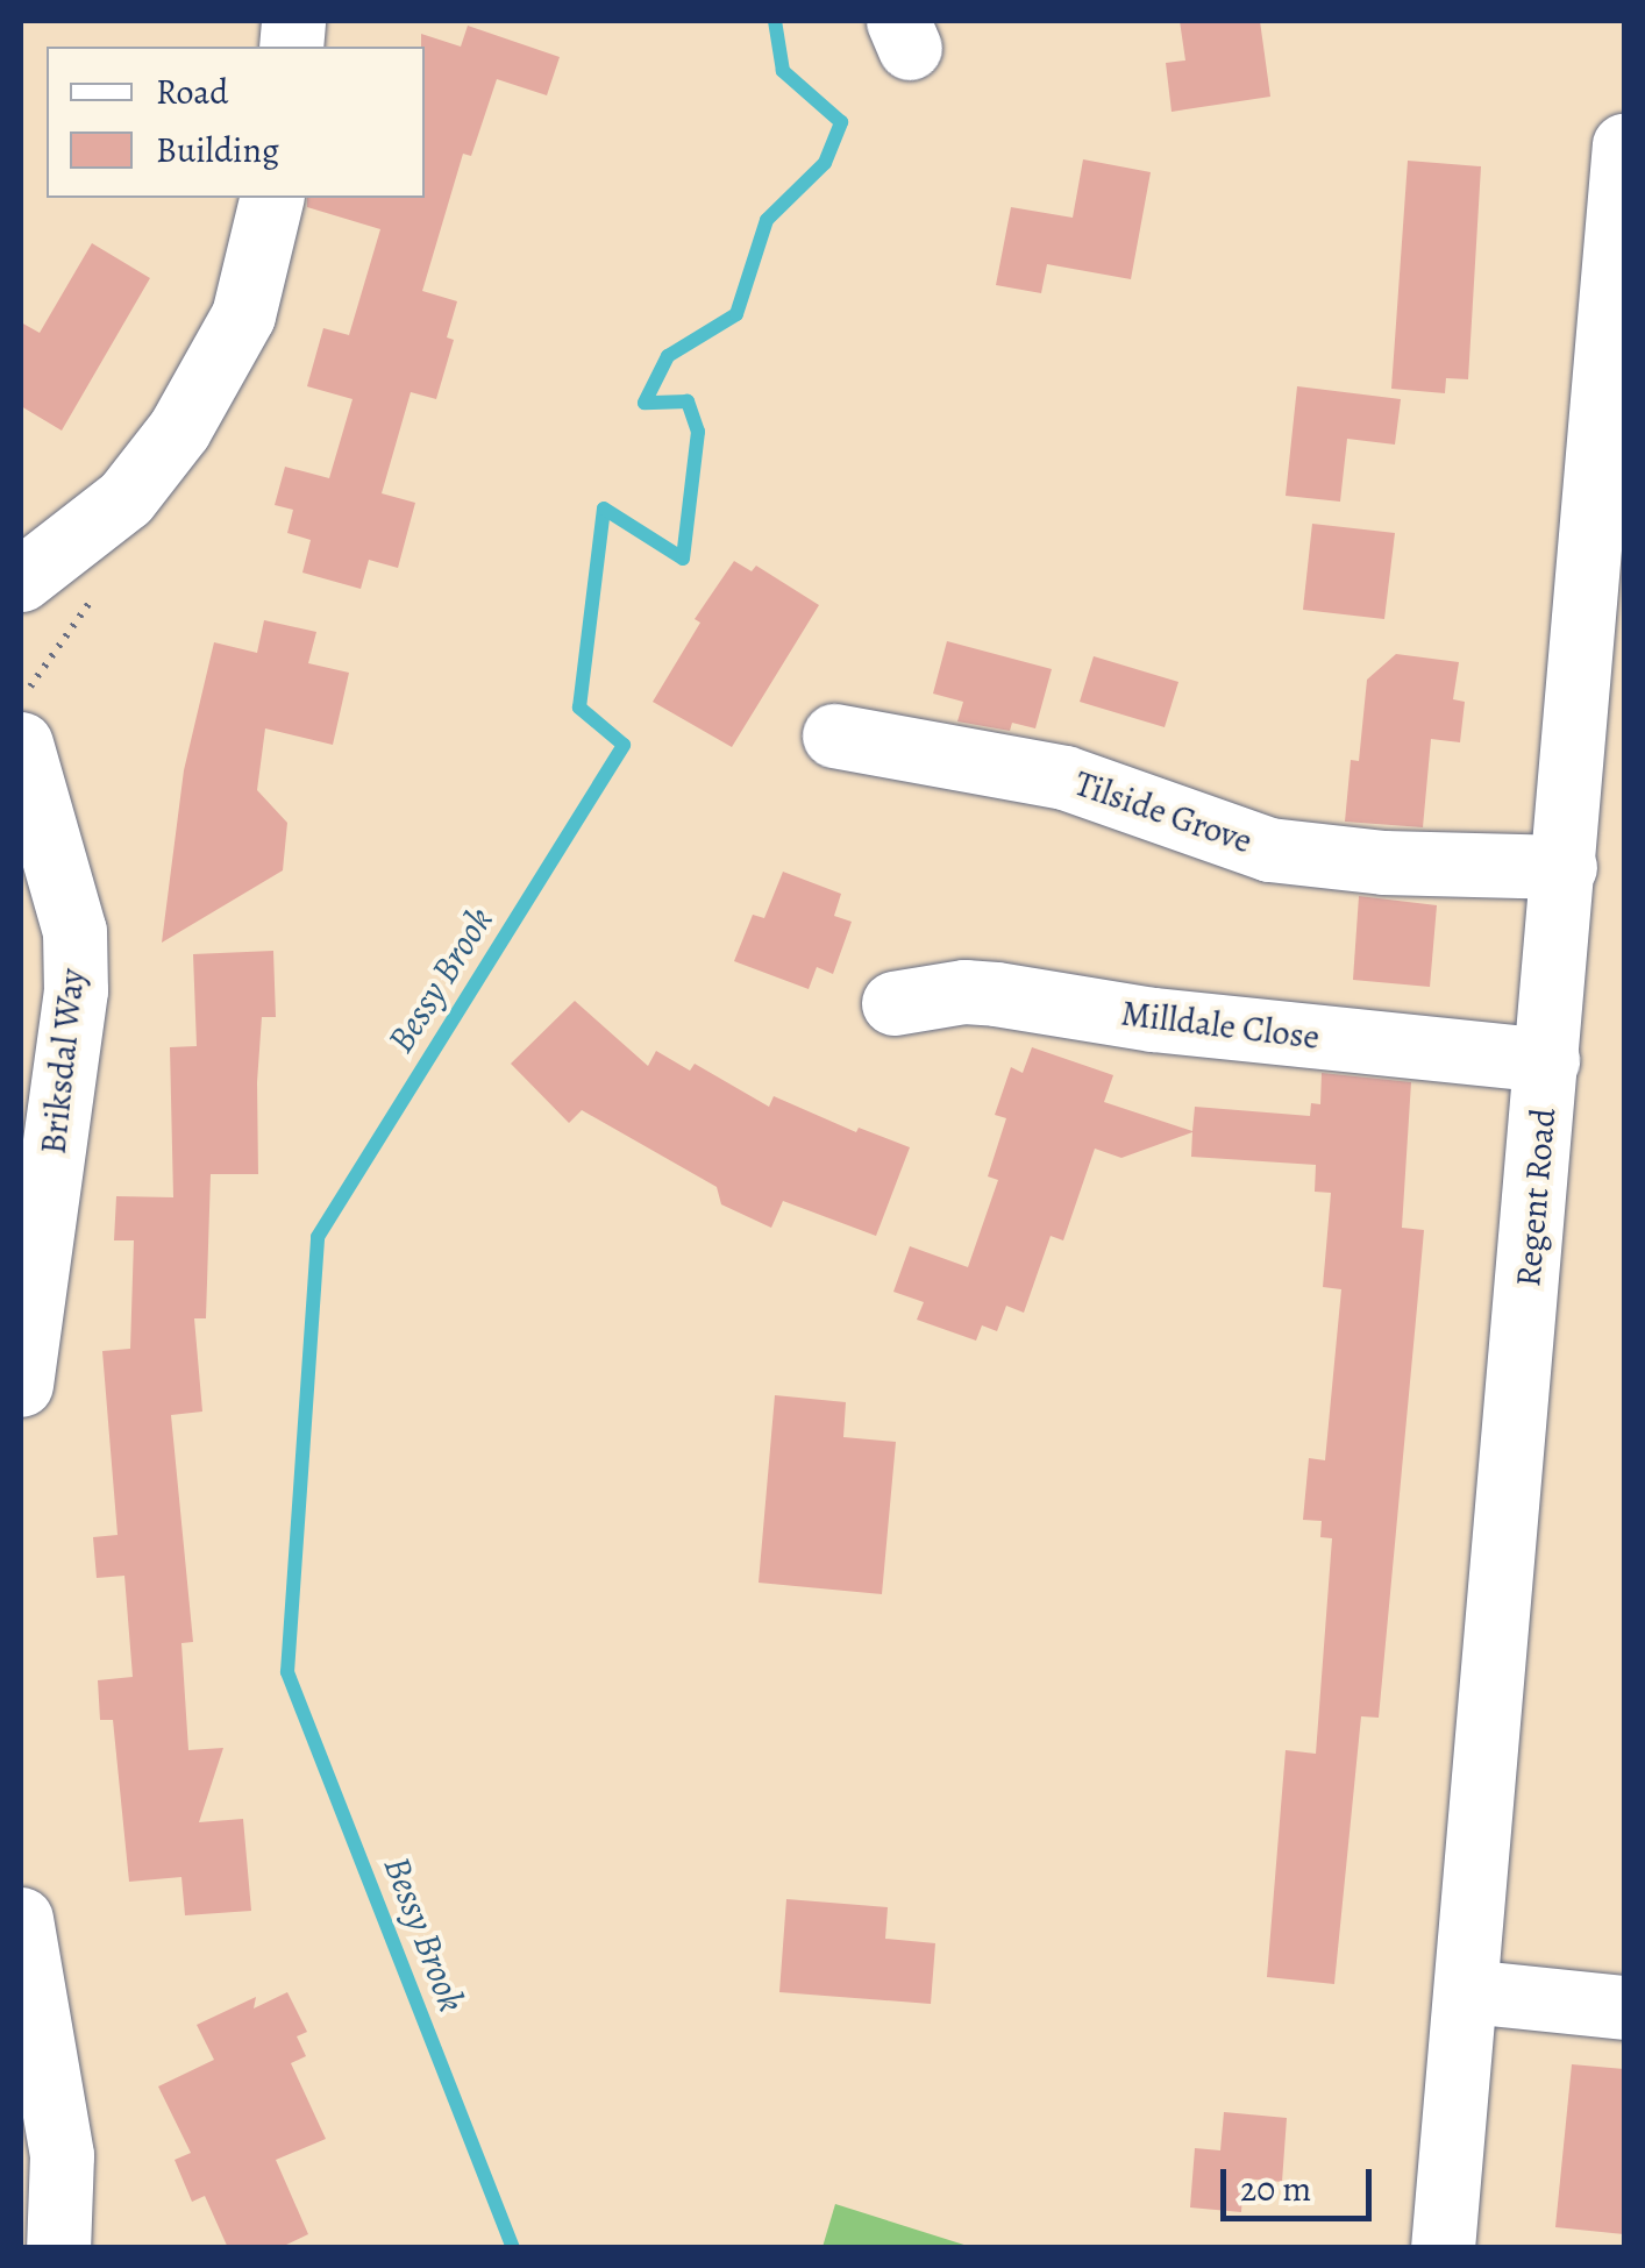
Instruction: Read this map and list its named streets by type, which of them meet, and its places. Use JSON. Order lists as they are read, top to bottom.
{
  "streets": {
    "street": [
      "Tilside Grove",
      "Milldale Close",
      "Briksdal Way",
      "Regent Road"
    ]
  },
  "crossings": [
    ["Tilside Grove", "Regent Road"],
    ["Milldale Close", "Regent Road"]
  ],
  "water": ["Bessy Brook"],
  "legend": ["Road", "Building"],
  "scale_bar": "20 m"
}
